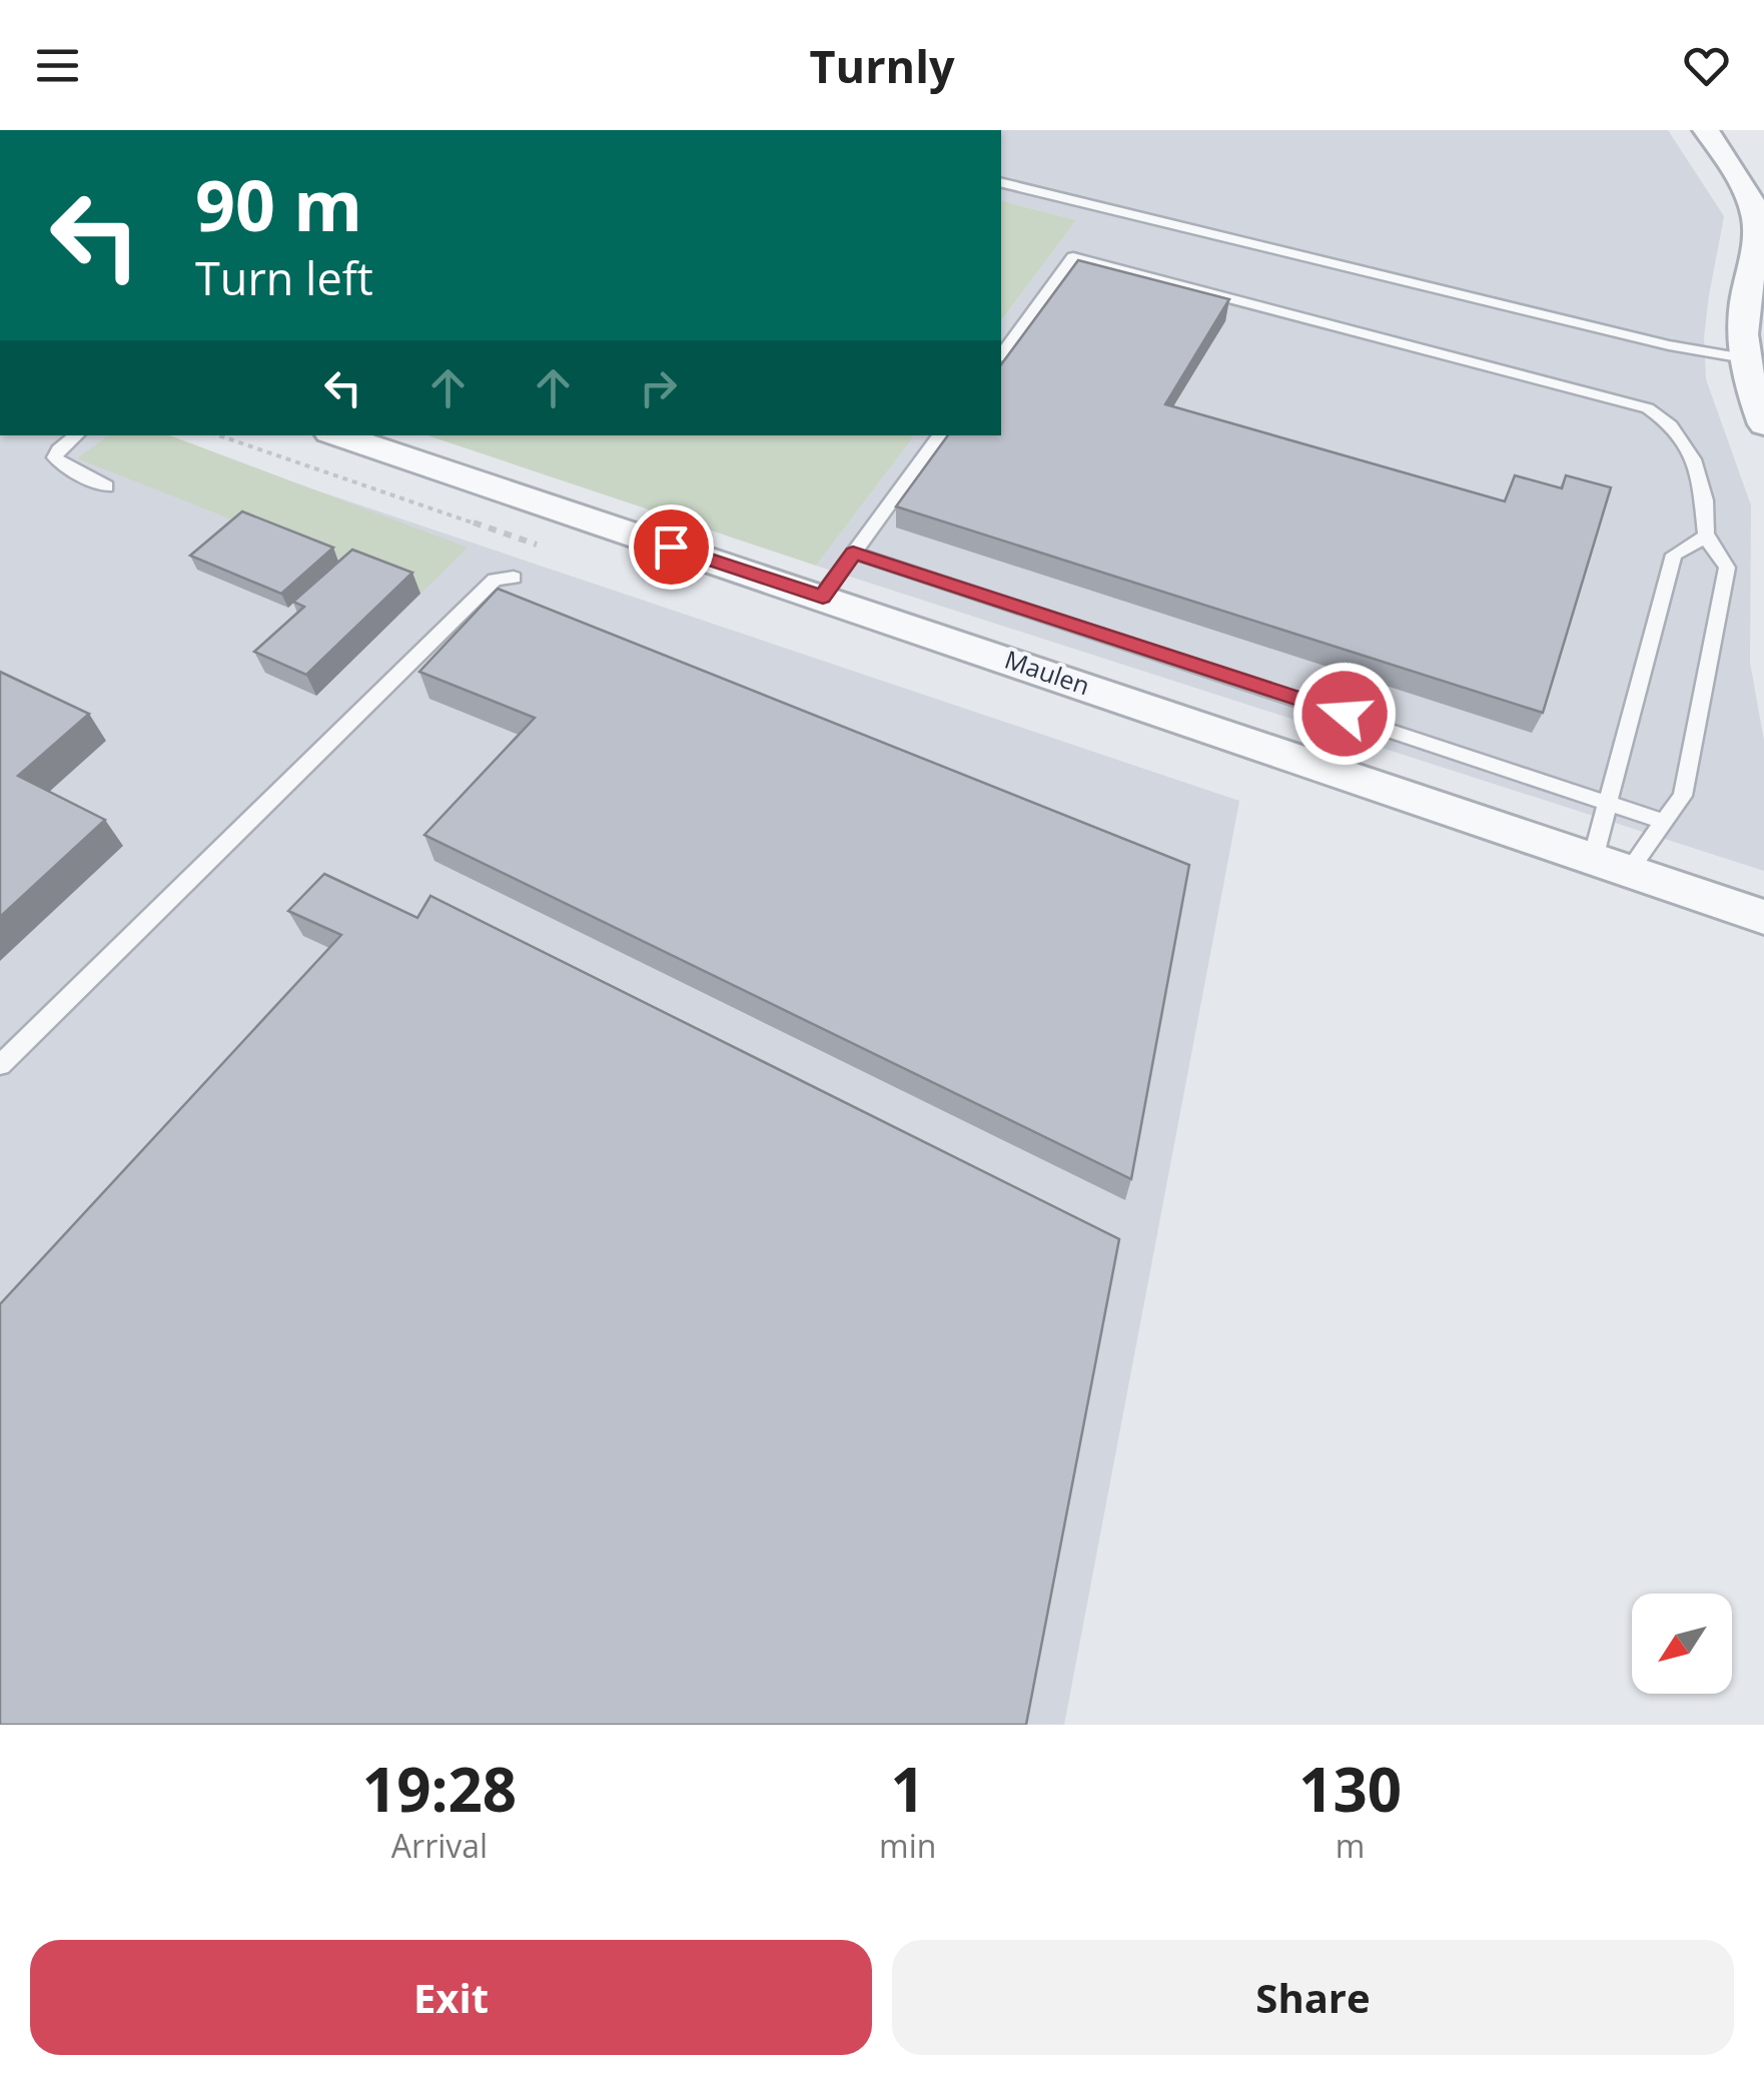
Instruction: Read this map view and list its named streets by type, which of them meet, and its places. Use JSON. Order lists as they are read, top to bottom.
{
  "streets": {
    "street": ["Maulen"]
  },
  "north": "bottom left",
  "page": {
    "header": "Turnly",
    "turn": ["90 m", "Turn left"],
    "eta": [
      "19:28",
      "Arrival",
      "1",
      "min",
      "130",
      "m"
    ],
    "buttons": ["Exit", "Share"]
  }
}
